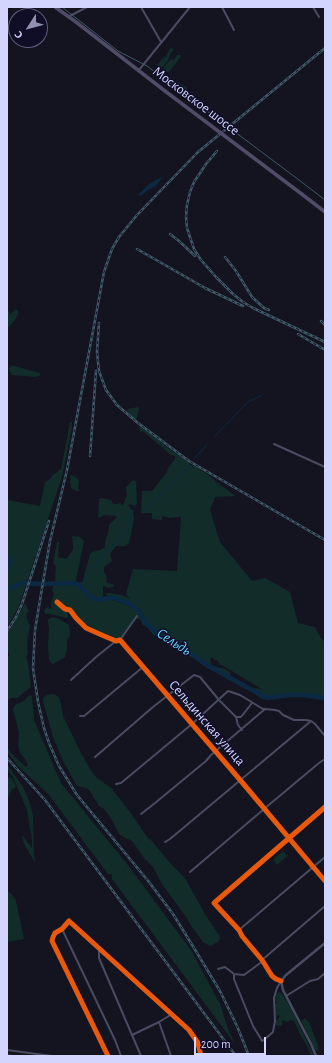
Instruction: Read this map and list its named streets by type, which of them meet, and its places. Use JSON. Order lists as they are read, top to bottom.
{
  "streets": {
    "main road": ["Московское шоссе"],
    "street": ["Сельдинская улица"]
  },
  "water": ["Сельдь"],
  "scale_bar": "200 m",
  "north": "bottom left"
}
